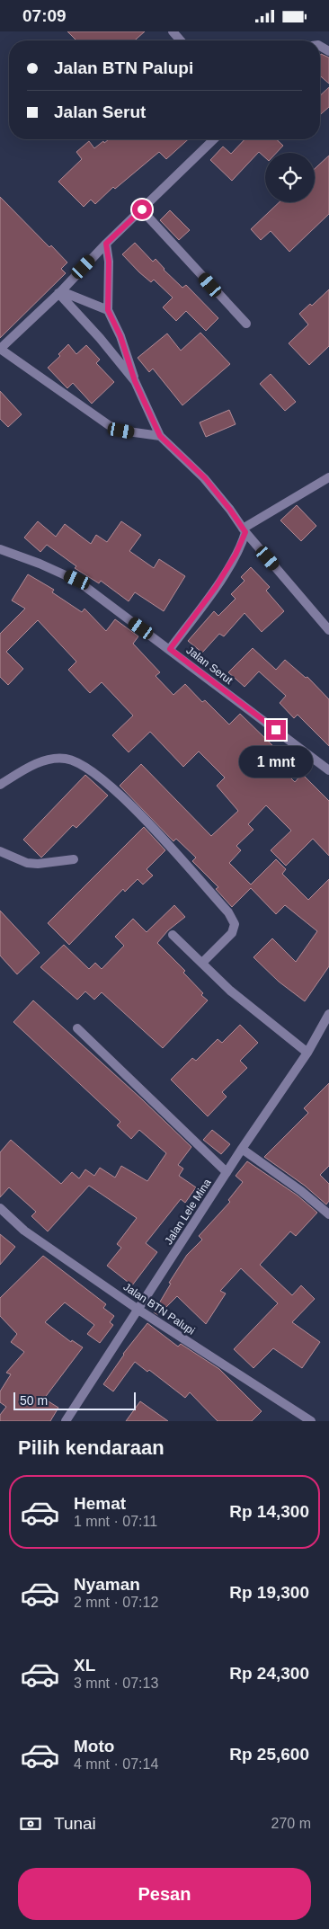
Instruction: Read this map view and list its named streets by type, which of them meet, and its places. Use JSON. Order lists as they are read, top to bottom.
{
  "streets": {
    "street": ["Jalan Serut", "Jalan Lele Mina", "Jalan BTN Palupi"]
  },
  "crossings": [
    ["Jalan Lele Mina", "Jalan BTN Palupi"]
  ],
  "scale_bar": "50 m",
  "page": {
    "status": "07:09",
    "banner": ["Jalan BTN Palupi", "Jalan Serut"],
    "bubble": "1 mnt",
    "scale": "50 m",
    "heading": "Pilih kendaraan",
    "list": [
      {
        "name": "Hemat",
        "note": "1 mnt · 07:11",
        "value": "Rp 14,300"
      },
      {
        "name": "Nyaman",
        "note": "2 mnt · 07:12",
        "value": "Rp 19,300"
      },
      {
        "name": "XL",
        "note": "3 mnt · 07:13",
        "value": "Rp 24,300"
      },
      {
        "name": "Moto",
        "note": "4 mnt · 07:14",
        "value": "Rp 25,600"
      }
    ],
    "pay": ["Tunai", "270 m"],
    "buttons": "Pesan"
  }
}
